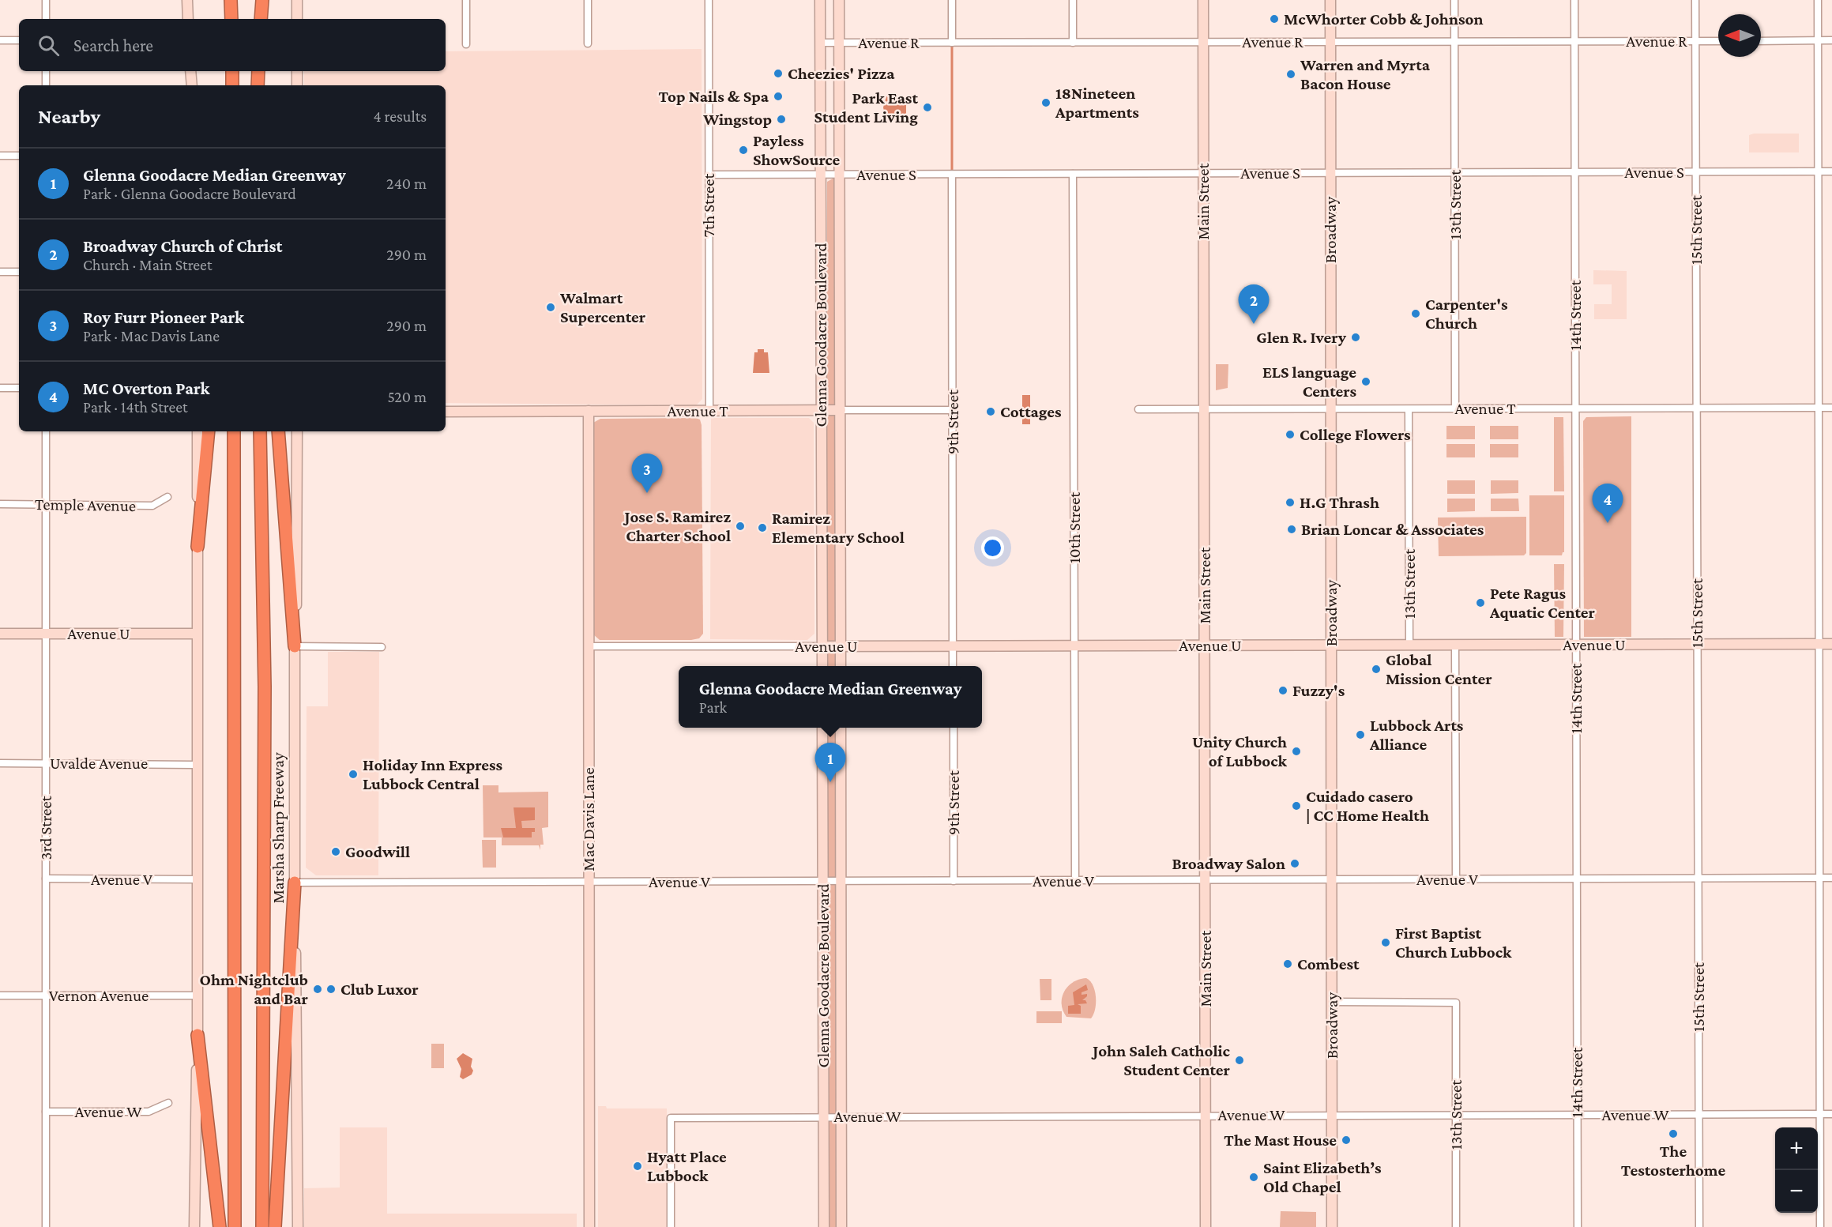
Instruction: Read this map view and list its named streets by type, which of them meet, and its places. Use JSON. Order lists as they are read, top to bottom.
{
  "streets": {
    "highway": ["Marsha Sharp Freeway"],
    "street": [
      "Avenue R",
      "Avenue S",
      "Main Street",
      "13th Street",
      "7th Street",
      "Broadway",
      "15th Street",
      "14th Street",
      "Glenna Goodacre Boulevard",
      "Avenue T",
      "9th Street",
      "Temple Avenue",
      "10th Street",
      "Avenue U",
      "Uvalde Avenue",
      "Mac Davis Lane",
      "3rd Street",
      "Avenue V",
      "Vernon Avenue",
      "Avenue W"
    ]
  },
  "crossings": [
    ["Avenue R", "Main Street"],
    ["Avenue R", "13th Street"],
    ["Avenue R", "Broadway"],
    ["Avenue R", "15th Street"],
    ["Avenue R", "14th Street"],
    ["Avenue R", "Glenna Goodacre Boulevard"],
    ["Avenue S", "Main Street"],
    ["Avenue S", "13th Street"],
    ["Avenue S", "7th Street"],
    ["Avenue S", "Broadway"],
    ["Avenue S", "15th Street"],
    ["Avenue S", "14th Street"],
    ["Avenue S", "Glenna Goodacre Boulevard"],
    ["Avenue S", "9th Street"],
    ["Avenue S", "10th Street"],
    ["Main Street", "Avenue T"],
    ["Main Street", "Avenue U"],
    ["Main Street", "Avenue V"],
    ["Main Street", "Avenue W"],
    ["13th Street", "Broadway"],
    ["13th Street", "Avenue T"],
    ["13th Street", "Avenue U"],
    ["13th Street", "Avenue W"],
    ["7th Street", "Avenue T"],
    ["Broadway", "Avenue T"],
    ["Broadway", "Avenue U"],
    ["Broadway", "Avenue V"],
    ["Broadway", "Avenue W"],
    ["15th Street", "Avenue T"],
    ["15th Street", "Avenue U"],
    ["15th Street", "Avenue V"],
    ["15th Street", "Avenue W"],
    ["14th Street", "Avenue T"],
    ["14th Street", "Avenue U"],
    ["14th Street", "Avenue V"],
    ["14th Street", "Avenue W"],
    ["Glenna Goodacre Boulevard", "Avenue T"],
    ["Glenna Goodacre Boulevard", "Avenue U"],
    ["Glenna Goodacre Boulevard", "Avenue V"],
    ["Glenna Goodacre Boulevard", "Avenue W"],
    ["Avenue T", "9th Street"],
    ["Avenue T", "Mac Davis Lane"],
    ["9th Street", "Avenue U"],
    ["9th Street", "Avenue V"],
    ["Temple Avenue", "3rd Street"],
    ["10th Street", "Avenue U"],
    ["10th Street", "Avenue V"],
    ["Avenue U", "Mac Davis Lane"],
    ["Avenue U", "3rd Street"],
    ["Uvalde Avenue", "3rd Street"],
    ["Mac Davis Lane", "Avenue V"],
    ["3rd Street", "Avenue V"],
    ["3rd Street", "Vernon Avenue"],
    ["3rd Street", "Avenue W"],
    ["Marsha Sharp Freeway", "Avenue V"]
  ],
  "places": [
    "McWhorter Cobb & Johnson",
    "Cheezies' Pizza",
    "Warren and Myrta Bacon House",
    "Top Nails & Spa",
    "18Nineteen Apartments",
    "Park East Student Living",
    "Wingstop",
    "Payless ShowSource",
    "Walmart Supercenter",
    "Carpenter's Church",
    "Glen R. Ivery",
    "ELS language Centers",
    "Cottages",
    "College Flowers",
    "H.G Thrash",
    "Jose S. Ramirez Charter School",
    "Ramirez Elementary School",
    "Brian Loncar & Associates",
    "Pete Ragus Aquatic Center",
    "Global Mission Center",
    "Fuzzy's",
    "Lubbock Arts Alliance",
    "Unity Church of Lubbock",
    "Holiday Inn Express Lubbock Central",
    "Cuidado casero | CC Home Health",
    "Goodwill",
    "Broadway Salon",
    "First Baptist Church Lubbock",
    "Combest",
    "Ohm Nightclub and Bar",
    "Club Luxor",
    "John Saleh Catholic Student Center",
    "The Testosterhome",
    "The Mast House",
    "Hyatt Place Lubbock",
    "Saint Elizabeth’s Old Chapel"
  ],
  "north": "left",
  "page": {
    "search": "Search here",
    "heading": ["Nearby", "4 results"],
    "list": [
      {
        "mark": "1",
        "name": "Glenna Goodacre Median Greenway",
        "note": "Park · Glenna Goodacre Boulevard",
        "value": "240 m"
      },
      {
        "mark": "2",
        "name": "Broadway Church of Christ",
        "note": "Church · Main Street",
        "value": "290 m"
      },
      {
        "mark": "3",
        "name": "Roy Furr Pioneer Park",
        "note": "Park · Mac Davis Lane",
        "value": "290 m"
      },
      {
        "mark": "4",
        "name": "MC Overton Park",
        "note": "Park · 14th Street",
        "value": "520 m"
      }
    ],
    "pins": [
      "2",
      "3",
      "4",
      "1"
    ],
    "popup": ["Glenna Goodacre Median Greenway", "Park"],
    "map_buttons": ["+", "−"]
  }
}
